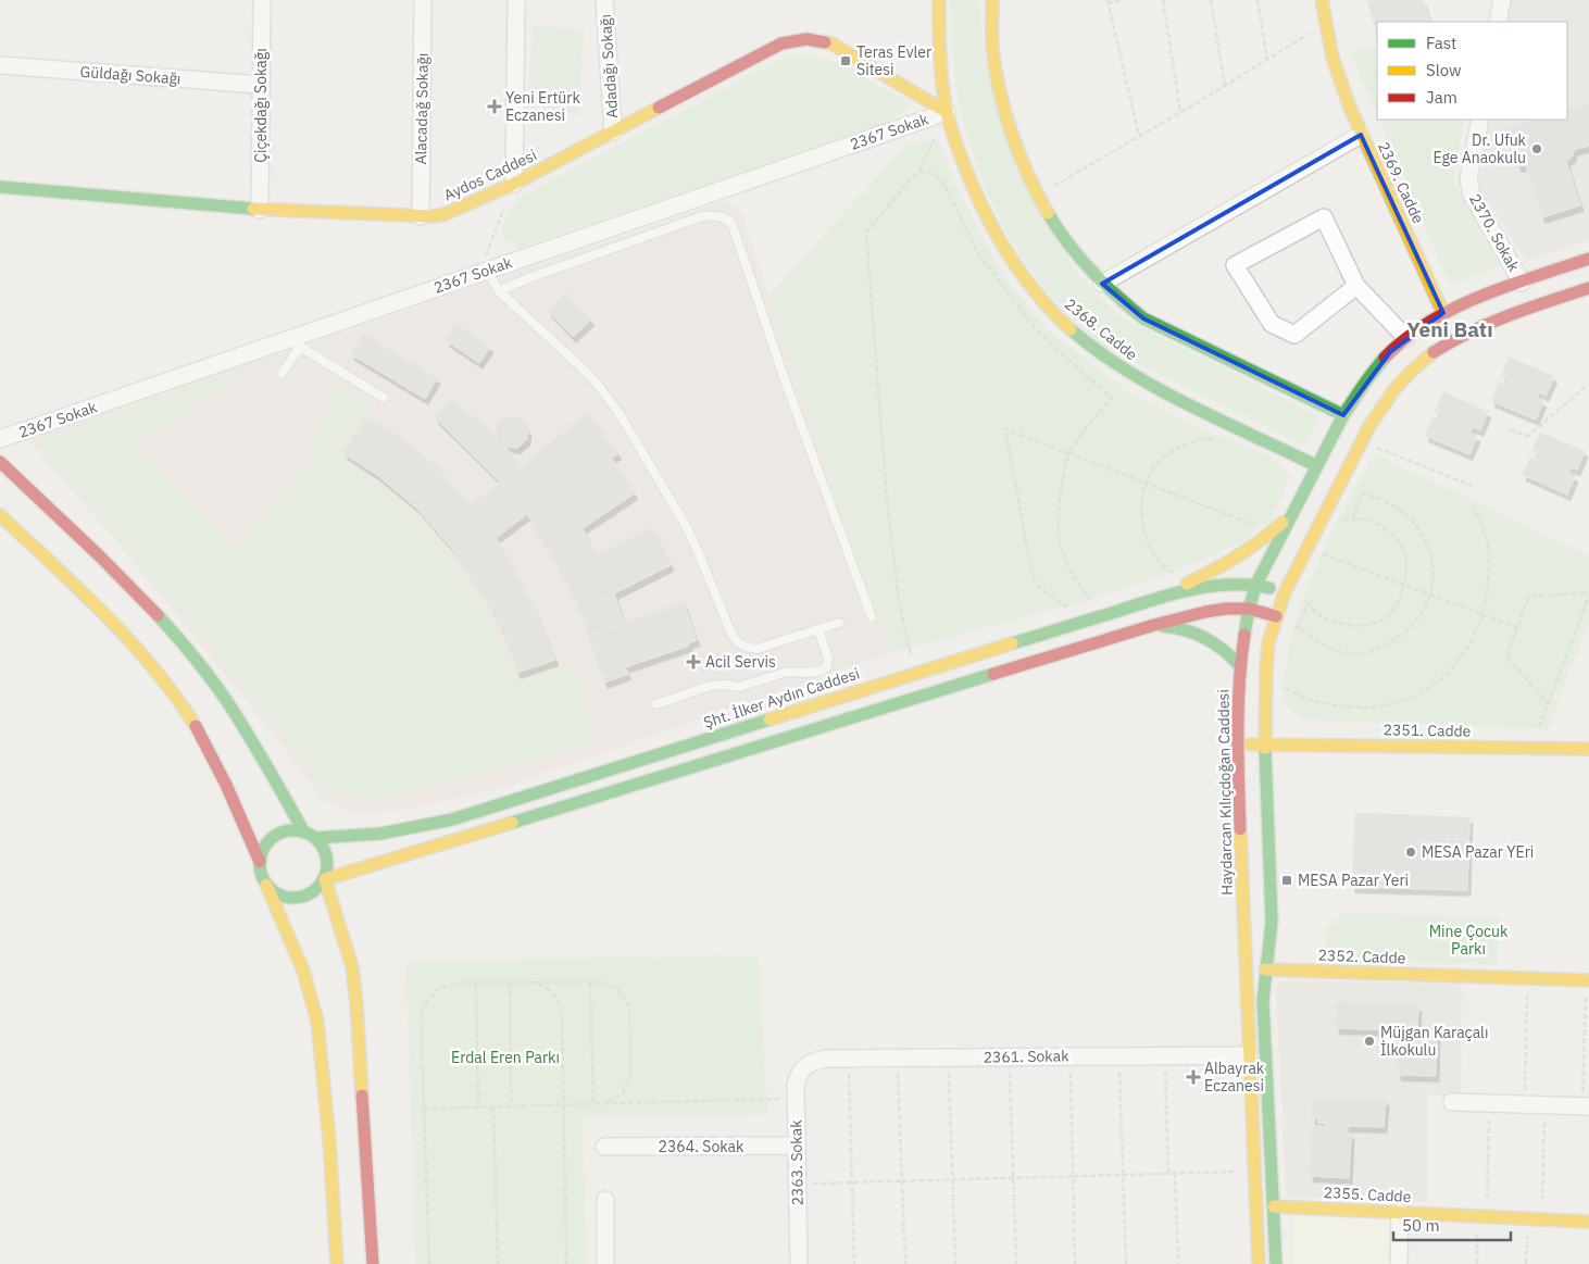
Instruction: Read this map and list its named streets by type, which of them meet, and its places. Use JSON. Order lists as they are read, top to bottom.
{
  "streets": {
    "main road": [
      "Aydos Caddesi",
      "2369. Cadde",
      "2368. Cadde",
      "Şht. İlker Aydın Caddesi",
      "2351. Cadde",
      "Haydarcan Kılıçdoğan Caddesi",
      "2352. Cadde",
      "2355. Cadde"
    ],
    "street": [
      "Adadağı Sokağı",
      "Güldağı Sokağı",
      "Çiçekdağı Sokağı",
      "Alacadağ Sokağı",
      "2367 Sokak",
      "2370. Sokak",
      "2361. Sokak",
      "2364. Sokak",
      "2363. Sokak"
    ]
  },
  "crossings": [
    ["Adadağı Sokağı", "Aydos Caddesi"],
    ["Güldağı Sokağı", "Çiçekdağı Sokağı"],
    ["Çiçekdağı Sokağı", "Aydos Caddesi"],
    ["Alacadağ Sokağı", "Aydos Caddesi"],
    ["2367 Sokak", "Aydos Caddesi"],
    ["2367 Sokak", "2368. Cadde"],
    ["Aydos Caddesi", "2368. Cadde"],
    ["2369. Cadde", "Haydarcan Kılıçdoğan Caddesi"],
    ["2370. Sokak", "Haydarcan Kılıçdoğan Caddesi"],
    ["2368. Cadde", "Haydarcan Kılıçdoğan Caddesi"],
    ["Şht. İlker Aydın Caddesi", "Haydarcan Kılıçdoğan Caddesi"],
    ["2351. Cadde", "Haydarcan Kılıçdoğan Caddesi"],
    ["Haydarcan Kılıçdoğan Caddesi", "2361. Sokak"],
    ["2361. Sokak", "2363. Sokak"],
    ["2364. Sokak", "2363. Sokak"]
  ],
  "districts": ["Yeni Batı"],
  "parks": ["Mine Çocuk Parkı", "Erdal Eren Parkı"],
  "places": {
    "transit": ["Teras Evler Sitesi", "MESA Pazar Yeri"],
    "health": ["Yeni Ertürk Eczanesi", "Acil Servis", "Albayrak Eczanesi"],
    "other": ["Dr. Ufuk Ege Anaokulu", "MESA Pazar YEri", "Müjgan Karaçalı İlkokulu"]
  },
  "legend": ["Fast", "Slow", "Jam"],
  "scale_bar": "50 m"
}
